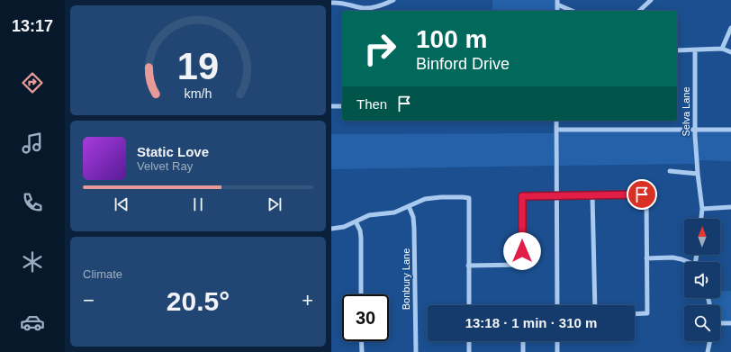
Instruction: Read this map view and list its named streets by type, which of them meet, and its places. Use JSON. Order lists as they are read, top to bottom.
{
  "streets": {
    "street": ["Selva Lane", "Bonbury Lane"]
  },
  "north": "top",
  "page": {
    "tabs": "13:17",
    "turn": ["100 m", "Binford Drive"],
    "then": "Then",
    "song": ["Static Love", "Velvet Ray"],
    "tile": "Climate",
    "heat": ["−", "20.5°", "+"],
    "limit": "30",
    "trip": "13:18 · 1 min · 310 m",
    "gauge": ["19", "km/h"]
  }
}
